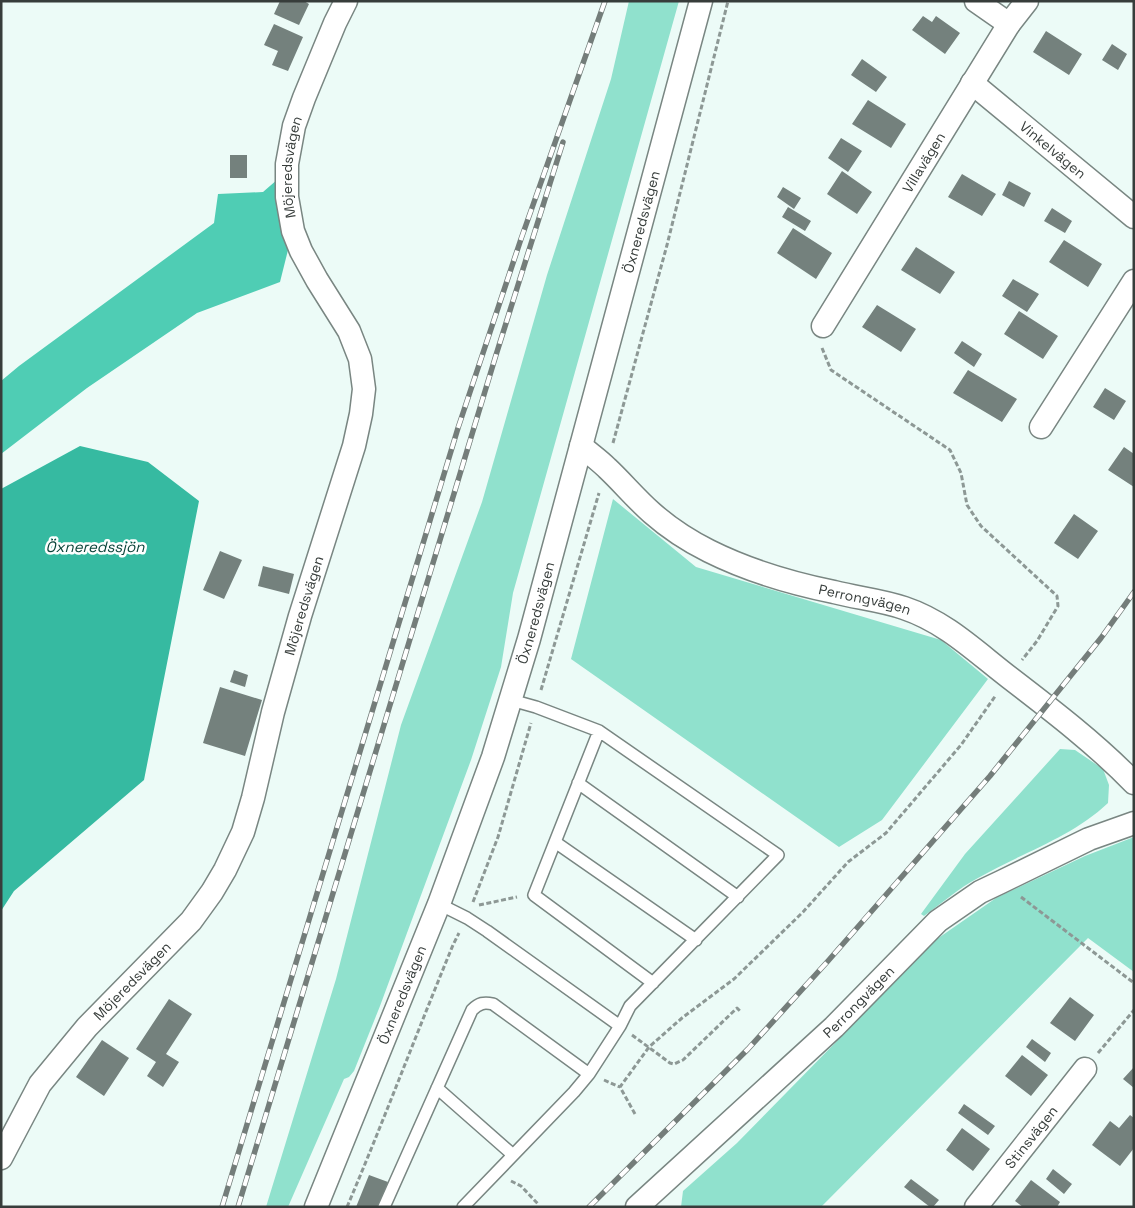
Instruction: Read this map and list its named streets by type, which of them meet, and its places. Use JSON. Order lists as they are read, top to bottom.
{
  "streets": {
    "street": [
      "Vinkelvägen",
      "Villavägen",
      "Möjeredsvägen",
      "Öxneredsvägen",
      "Perrongvägen",
      "Stinsvägen"
    ]
  },
  "crossings": [
    ["Vinkelvägen", "Villavägen"],
    ["Öxneredsvägen", "Perrongvägen"]
  ],
  "water": ["Öxneredssjön"]
}
